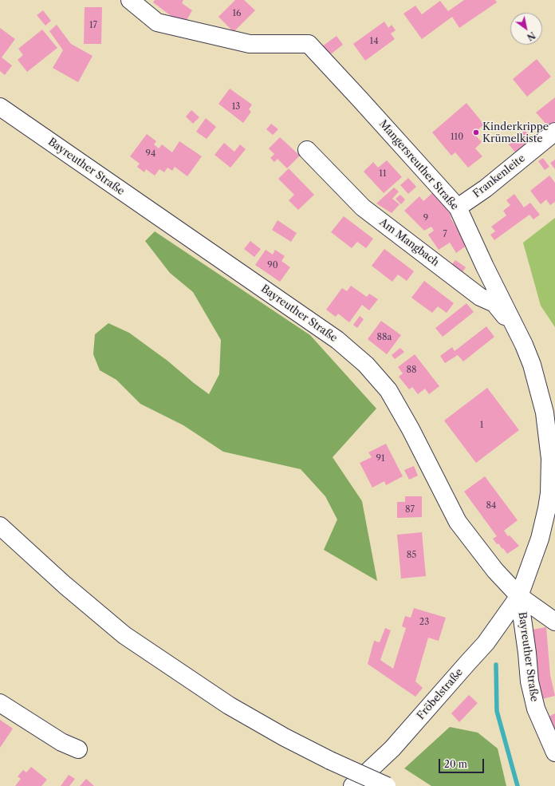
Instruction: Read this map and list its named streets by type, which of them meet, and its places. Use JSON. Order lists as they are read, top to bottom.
{
  "streets": {
    "street": [
      "Mangersreuther Straße",
      "Bayreuther Straße",
      "Frankenleite",
      "Am Mangbach",
      "Fröbelstraße"
    ]
  },
  "crossings": [
    ["Mangersreuther Straße", "Bayreuther Straße"],
    ["Mangersreuther Straße", "Frankenleite"],
    ["Mangersreuther Straße", "Am Mangbach"],
    ["Mangersreuther Straße", "Fröbelstraße"],
    ["Bayreuther Straße", "Fröbelstraße"]
  ],
  "places": ["Kinderkrippe Krümelkiste"],
  "house_numbers": [
    "16",
    "17",
    "14",
    "13",
    "110",
    "94",
    "11",
    "9",
    "7",
    "90",
    "88a",
    "88",
    "1",
    "91",
    "84",
    "87",
    "85",
    "23"
  ],
  "scale_bar": "20 m",
  "north": "bottom right"
}
